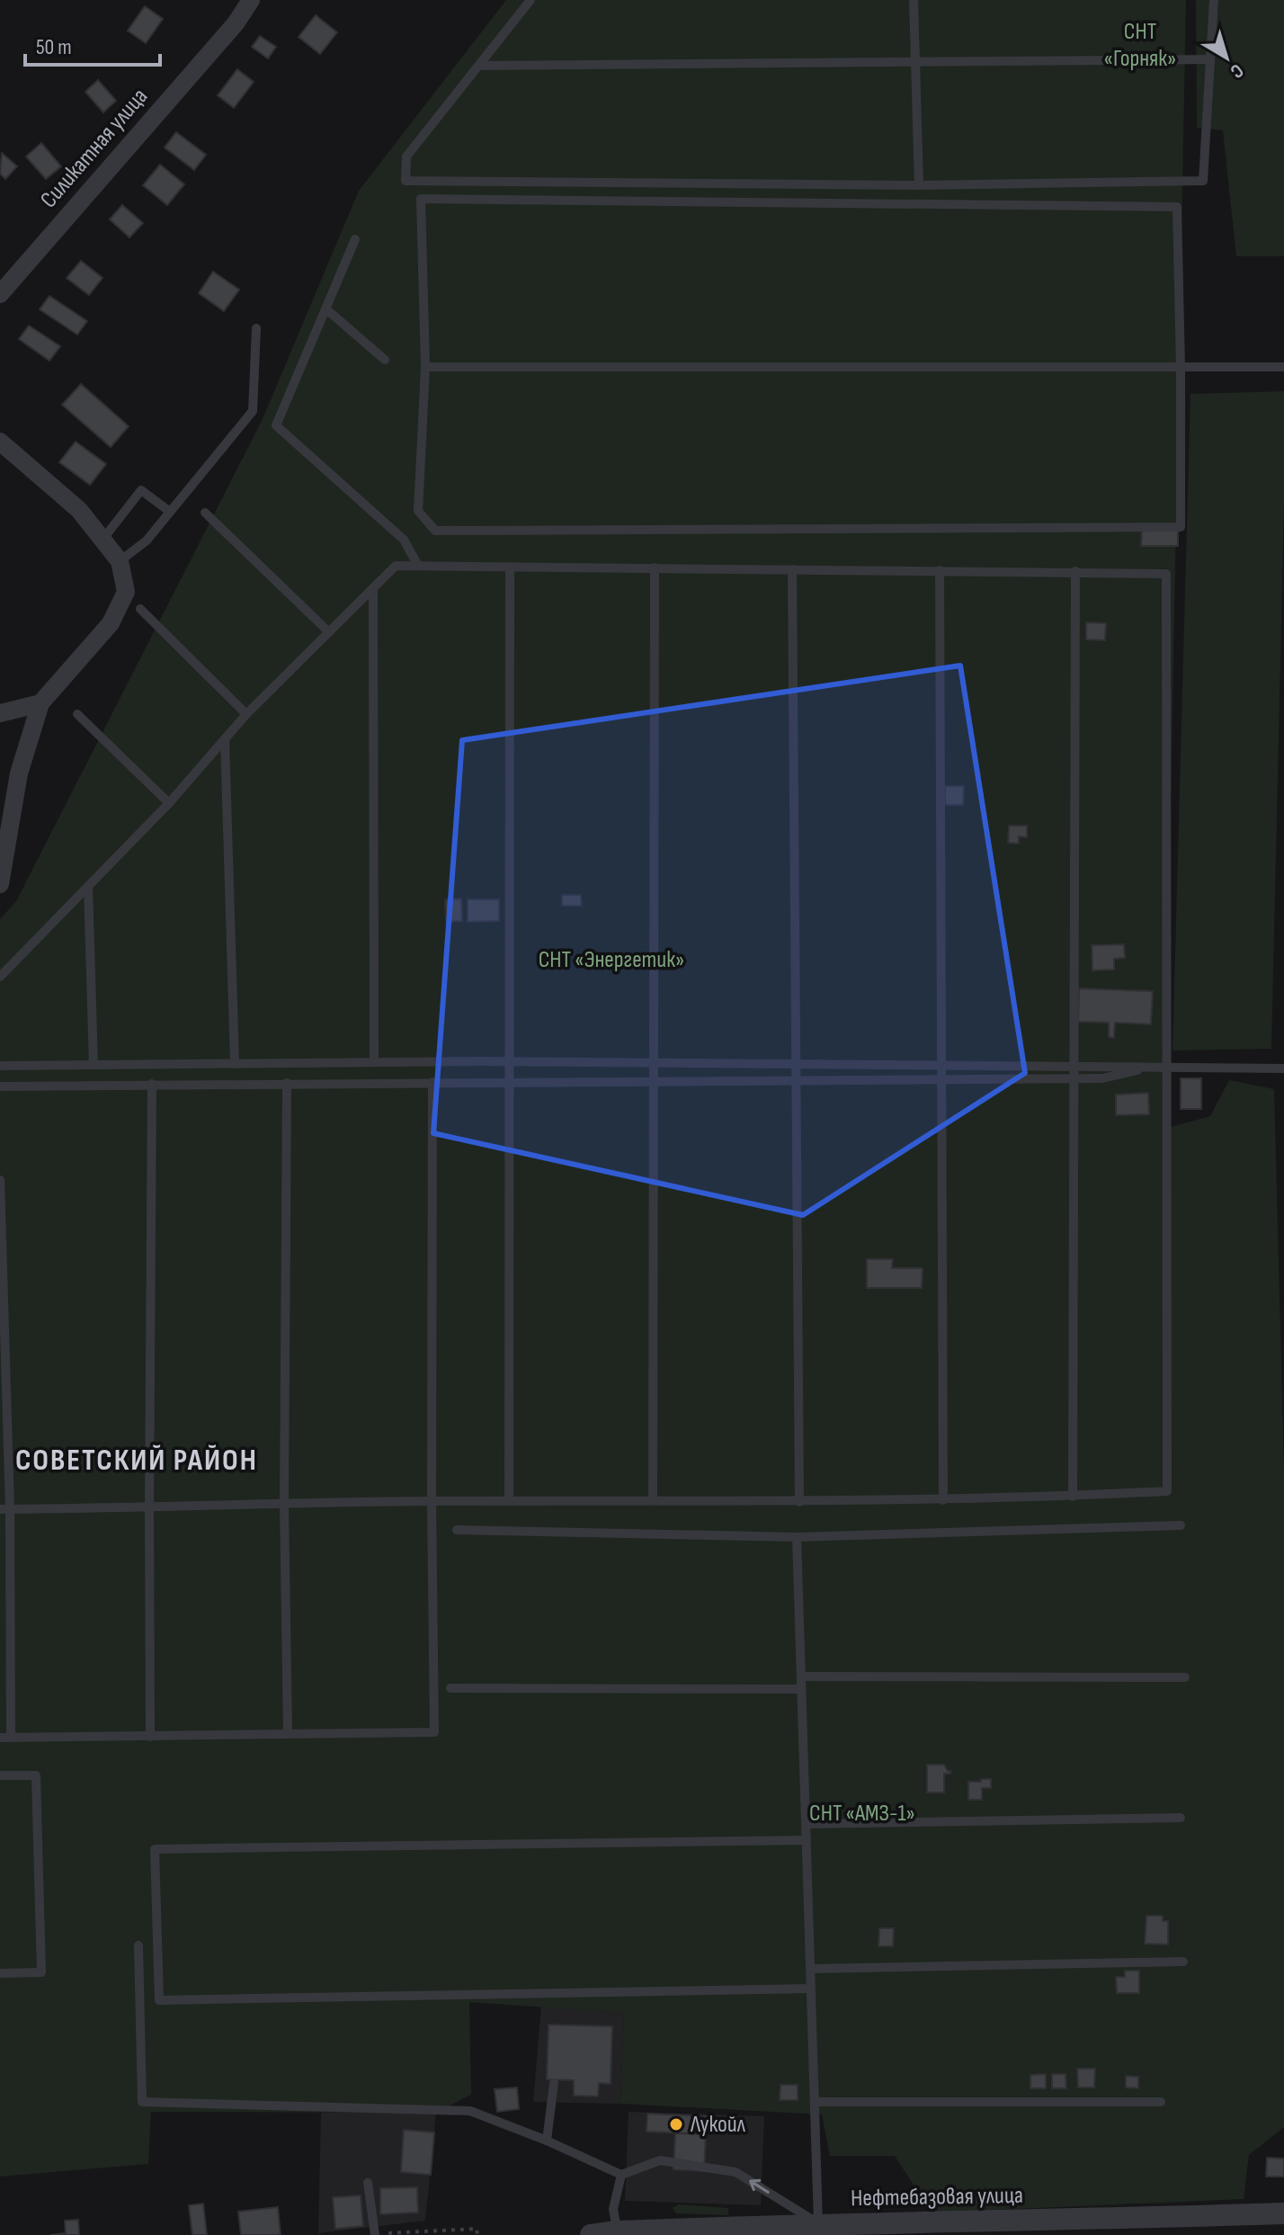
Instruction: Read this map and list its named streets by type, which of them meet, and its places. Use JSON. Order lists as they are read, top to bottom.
{
  "streets": {
    "street": ["Силикатная улица", "Нефтебазовая улица"]
  },
  "districts": ["СОВЕТСКИЙ РАЙОН"],
  "parks": ["СНТ «Горняк»", "СНТ «Энергетик»", "СНТ «АМЗ-1»"],
  "places": ["Лукойл"],
  "scale_bar": "50 m",
  "north": "bottom right"
}
